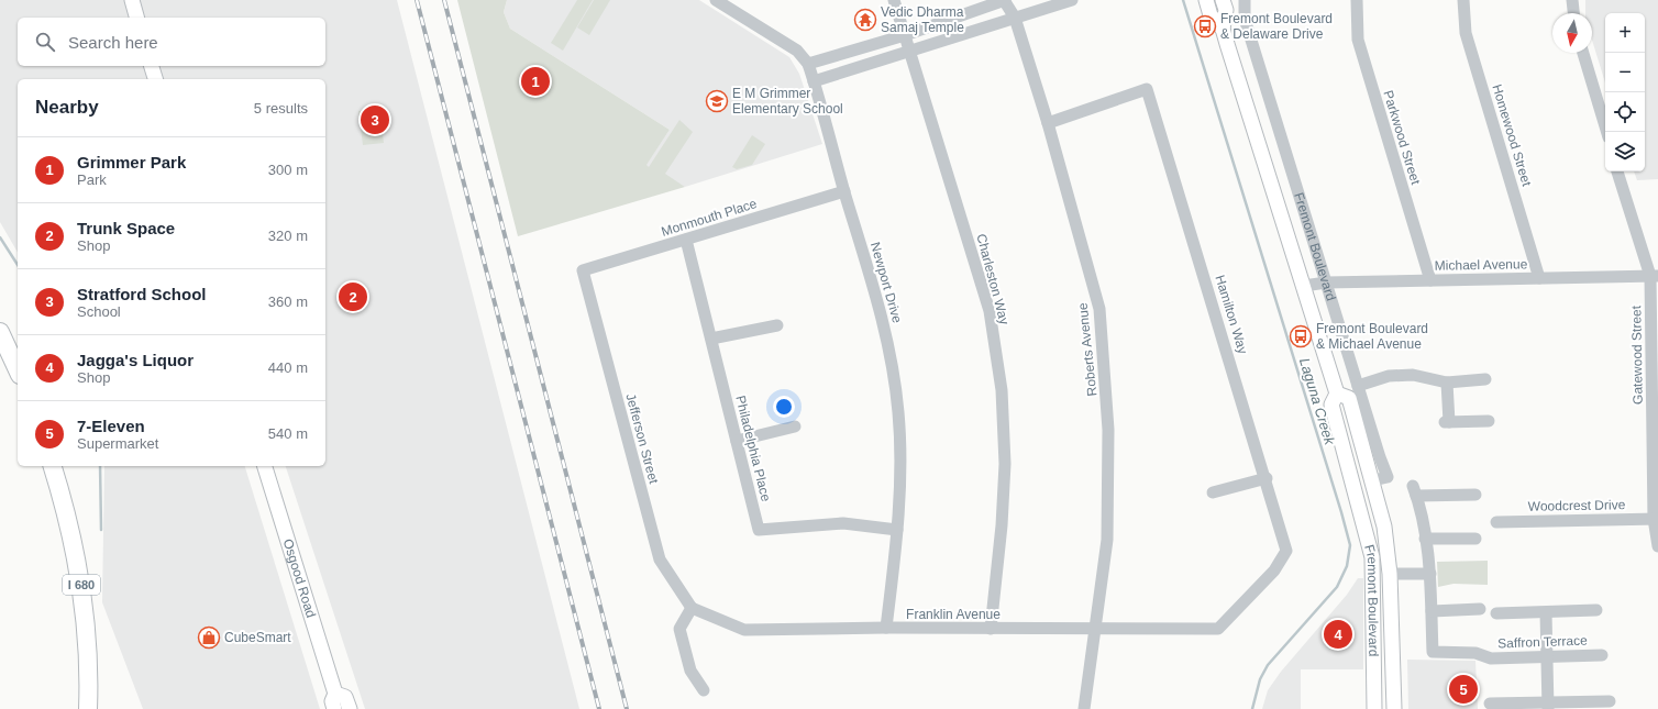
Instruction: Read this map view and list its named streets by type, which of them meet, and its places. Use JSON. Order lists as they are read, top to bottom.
{
  "streets": {
    "highway": ["I 680"],
    "main road": ["Fremont Boulevard", "Osgood Road"],
    "street": [
      "Homewood Street",
      "Parkwood Street",
      "Monmouth Place",
      "Michael Avenue",
      "Charleston Way",
      "Newport Drive",
      "Hamilton Way",
      "Roberts Avenue",
      "Gatewood Street",
      "Jefferson Street",
      "Philadelphia Place",
      "Woodcrest Drive",
      "Franklin Avenue",
      "Saffron Terrace"
    ]
  },
  "crossings": [
    ["Homewood Street", "Michael Avenue"],
    ["Parkwood Street", "Michael Avenue"],
    ["Monmouth Place", "Newport Drive"],
    ["Monmouth Place", "Jefferson Street"],
    ["Monmouth Place", "Philadelphia Place"],
    ["Fremont Boulevard", "Michael Avenue"],
    ["Michael Avenue", "Gatewood Street"],
    ["Charleston Way", "Franklin Avenue"],
    ["Newport Drive", "Philadelphia Place"],
    ["Newport Drive", "Franklin Avenue"],
    ["Hamilton Way", "Roberts Avenue"],
    ["Hamilton Way", "Franklin Avenue"],
    ["Roberts Avenue", "Franklin Avenue"],
    ["Gatewood Street", "Woodcrest Drive"],
    ["Jefferson Street", "Franklin Avenue"]
  ],
  "water": ["Laguna Creek"],
  "places": {
    "temple": ["Vedic Dharma Samaj Temple"],
    "bus stop": ["Fremont Boulevard & Delaware Drive", "Fremont Boulevard & Michael Avenue"],
    "school or university": ["E M Grimmer Elementary School"],
    "shop": ["CubeSmart"]
  },
  "north": "bottom",
  "page": {
    "map_buttons": ["+", "−"],
    "search": "Search here",
    "pins": [
      "1",
      "3",
      "2",
      "4",
      "5"
    ],
    "heading": ["Nearby", "5 results"],
    "list": [
      {
        "mark": "1",
        "name": "Grimmer Park",
        "note": "Park",
        "value": "300 m"
      },
      {
        "mark": "2",
        "name": "Trunk Space",
        "note": "Shop",
        "value": "320 m"
      },
      {
        "mark": "3",
        "name": "Stratford School",
        "note": "School",
        "value": "360 m"
      },
      {
        "mark": "4",
        "name": "Jagga's Liquor",
        "note": "Shop",
        "value": "440 m"
      },
      {
        "mark": "5",
        "name": "7-Eleven",
        "note": "Supermarket",
        "value": "540 m"
      }
    ]
  }
}
